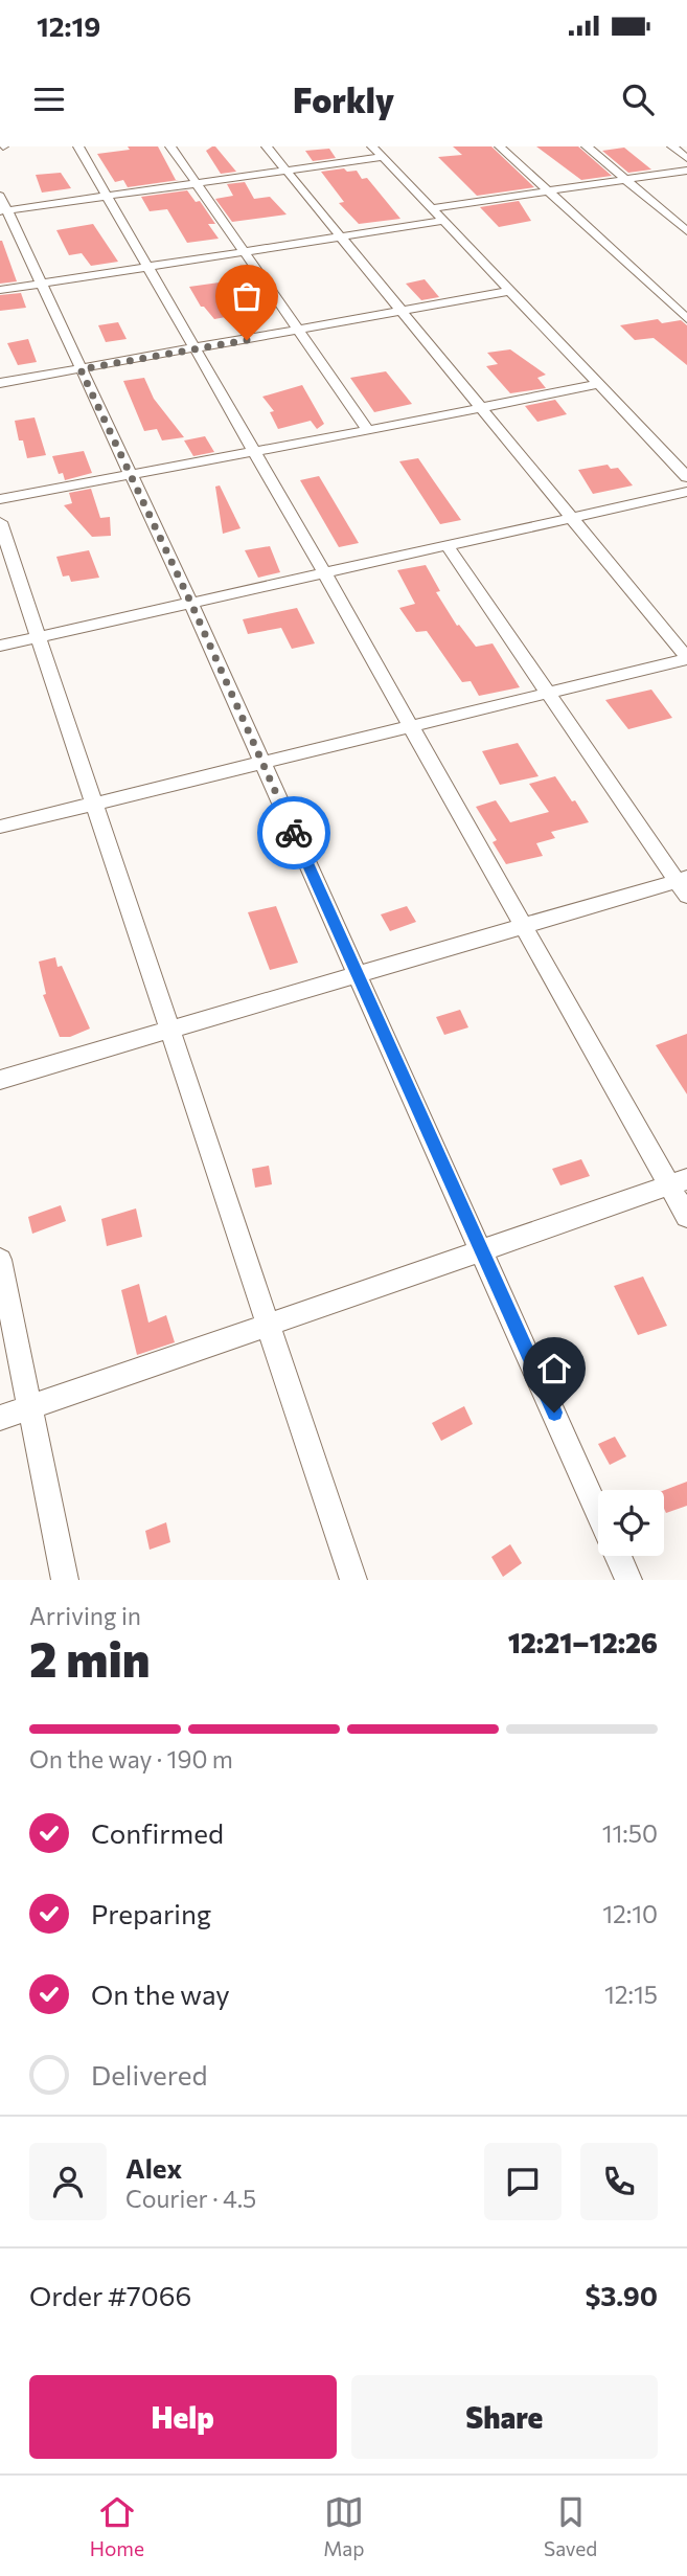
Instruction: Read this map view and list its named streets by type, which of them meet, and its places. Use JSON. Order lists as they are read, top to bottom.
{
  "page": {
    "status": "12:19",
    "header": "Forkly",
    "heading": ["2 min", "Arriving in", "12:21–12:26"],
    "panel": [
      "Alex",
      "Courier · 4.5",
      "Order #7066",
      "$3.90"
    ],
    "bar": "On the way · 190 m",
    "list": [
      ["Confirmed", "11:50"],
      ["Preparing", "12:10"],
      ["On the way", "12:15"],
      "Delivered"
    ],
    "buttons": ["Help", "Share"],
    "tabs": ["Home", "Map", "Saved"]
  }
}
